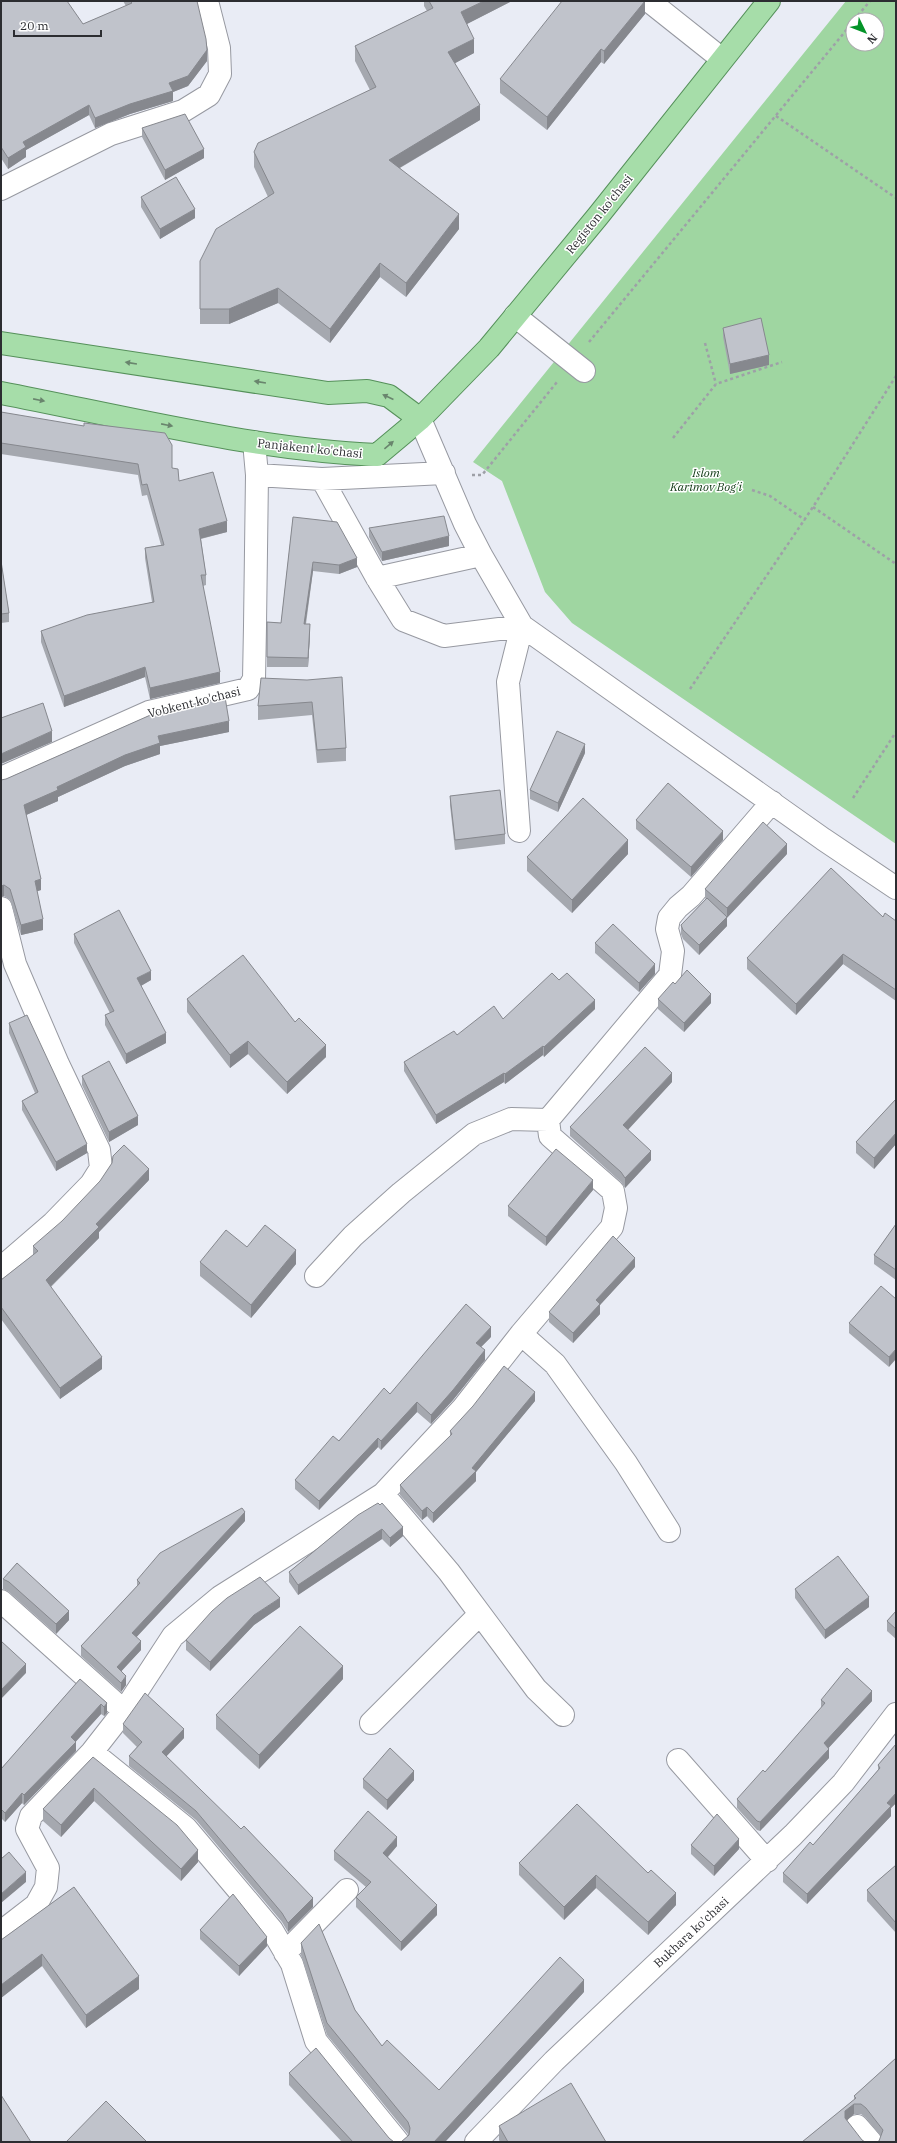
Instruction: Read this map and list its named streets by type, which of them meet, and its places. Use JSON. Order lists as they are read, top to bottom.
{
  "streets": {
    "main road": ["Registon ko'chasi", "Panjakent ko'chasi"],
    "street": ["Vobkent ko'chasi", "Bukhara ko'chasi"]
  },
  "crossings": [
    ["Registon ko'chasi", "Panjakent ko'chasi"],
    ["Panjakent ko'chasi", "Vobkent ko'chasi"]
  ],
  "parks": ["Islom Karimov Bog'i"],
  "scale_bar": "20 m",
  "north": "bottom right"
}
